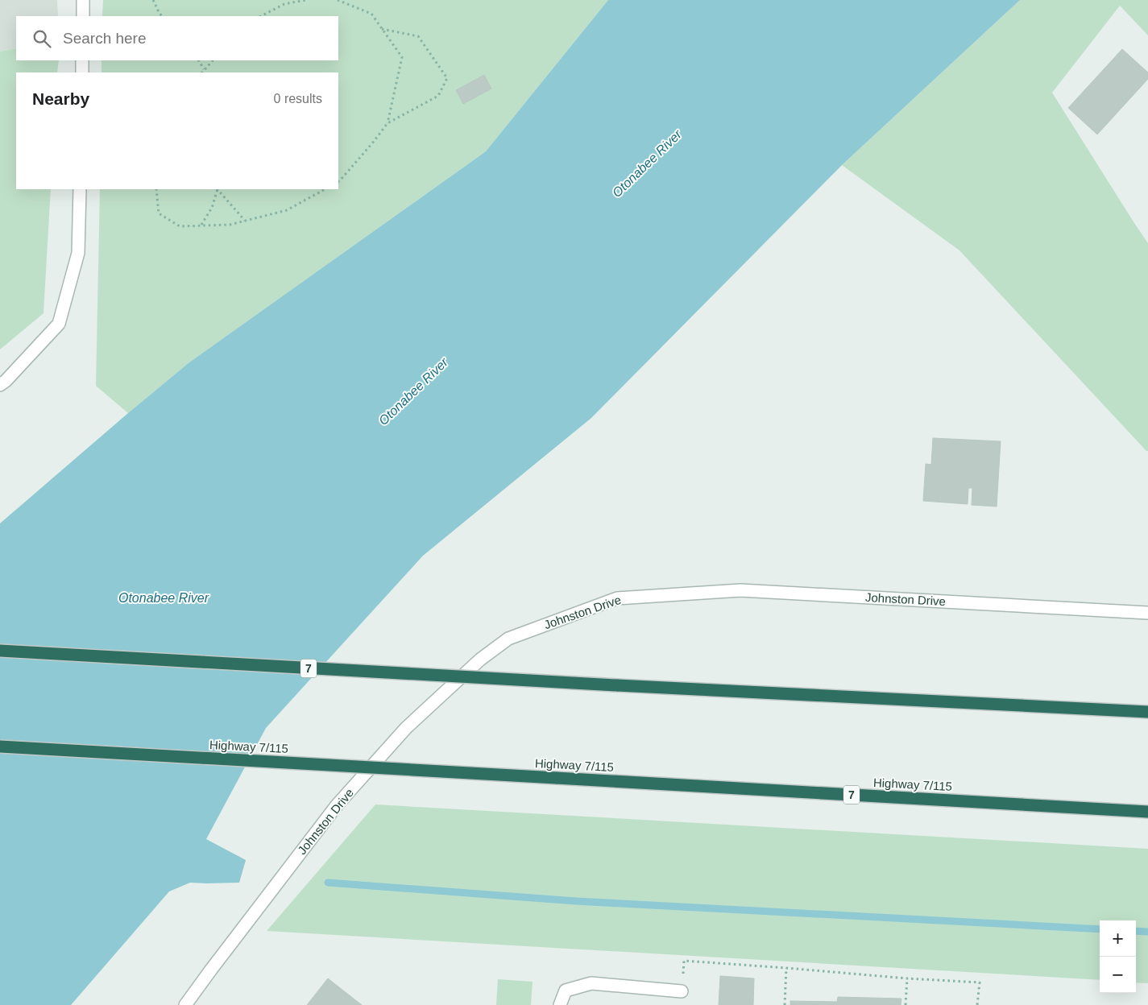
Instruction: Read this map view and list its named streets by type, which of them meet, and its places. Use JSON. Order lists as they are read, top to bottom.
{
  "streets": {
    "highway": ["7", "Highway 7/115"],
    "street": ["Johnston Drive"]
  },
  "water": ["Otonabee River"],
  "page": {
    "search": "Search here",
    "heading": ["Nearby", "0 results"],
    "map_buttons": ["+", "−"]
  }
}
